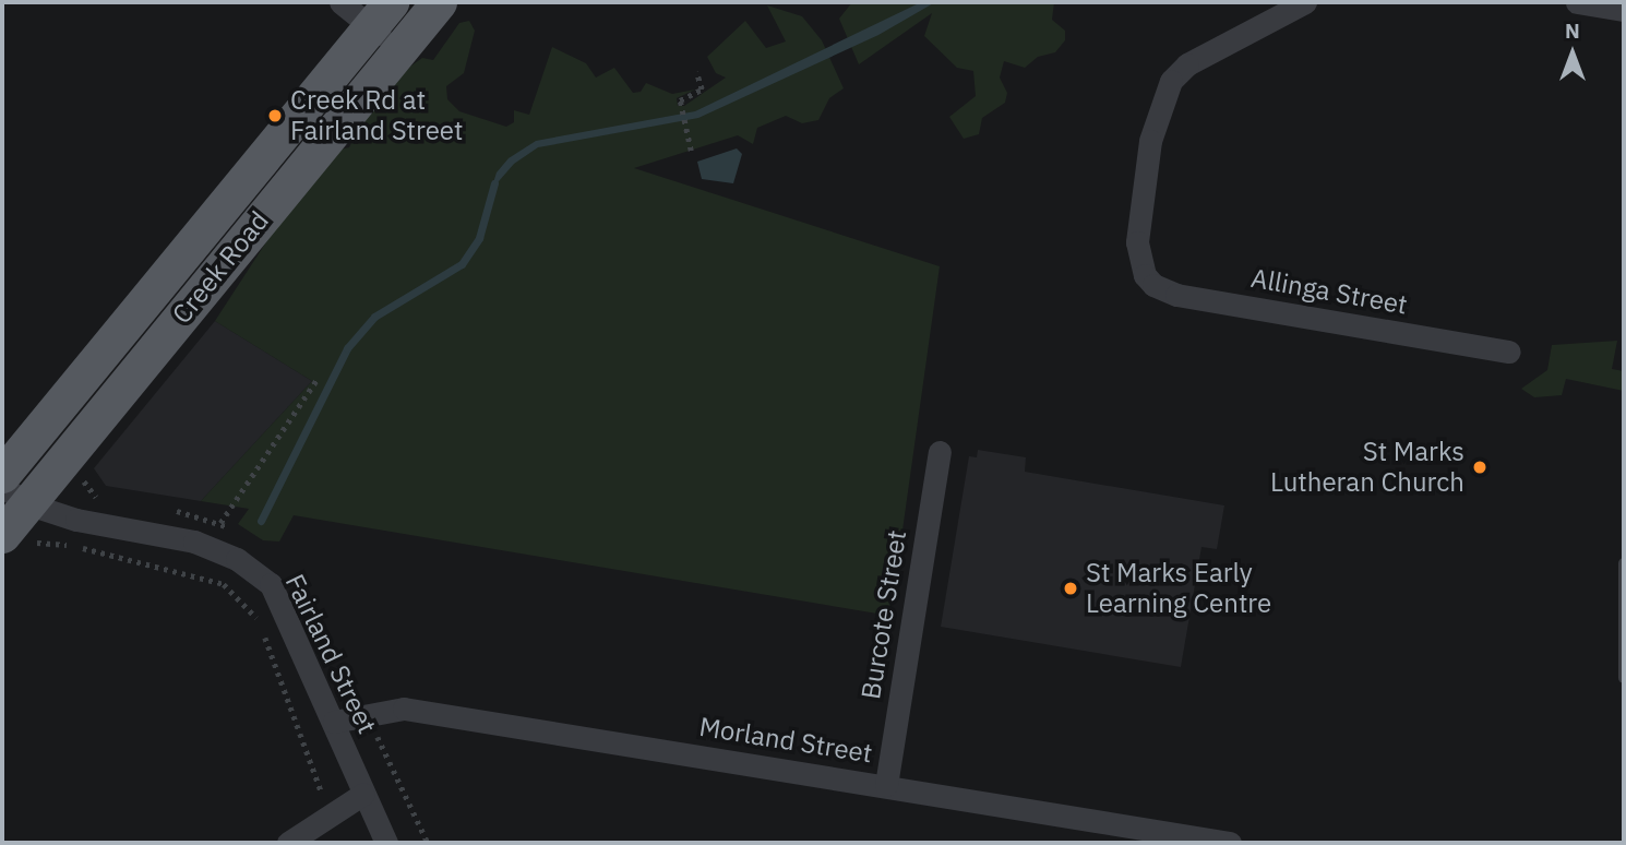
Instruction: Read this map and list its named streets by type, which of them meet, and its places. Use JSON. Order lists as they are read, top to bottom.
{
  "streets": {
    "main road": ["Creek Road"],
    "street": [
      "Allinga Street",
      "Burcote Street",
      "Fairland Street",
      "Morland Street"
    ]
  },
  "crossings": [
    ["Creek Road", "Fairland Street"],
    ["Burcote Street", "Morland Street"],
    ["Fairland Street", "Morland Street"]
  ],
  "places": ["Creek Rd at Fairland Street", "St Marks Lutheran Church", "St Marks Early Learning Centre"],
  "north": "top"
}
